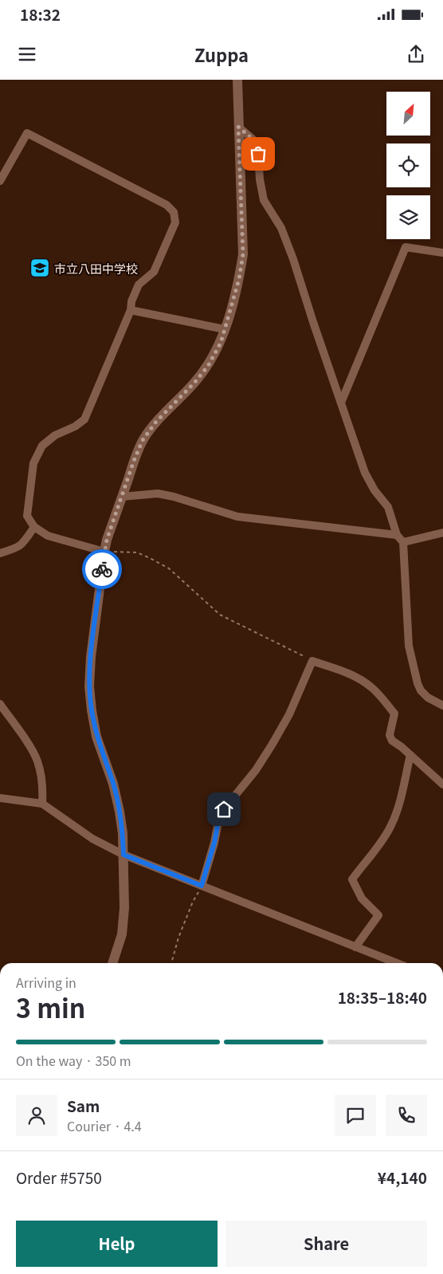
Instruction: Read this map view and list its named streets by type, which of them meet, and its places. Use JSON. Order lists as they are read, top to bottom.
{
  "places": {
    "school or university": ["市立八田中学校"]
  },
  "north": "top right",
  "page": {
    "status": "18:32",
    "header": "Zuppa",
    "heading": ["3 min", "Arriving in", "18:35–18:40"],
    "panel": [
      "Sam",
      "Courier · 4.4",
      "Order #5750",
      "¥4,140"
    ],
    "bar": "On the way · 350 m",
    "buttons": ["Help", "Share"]
  }
}
